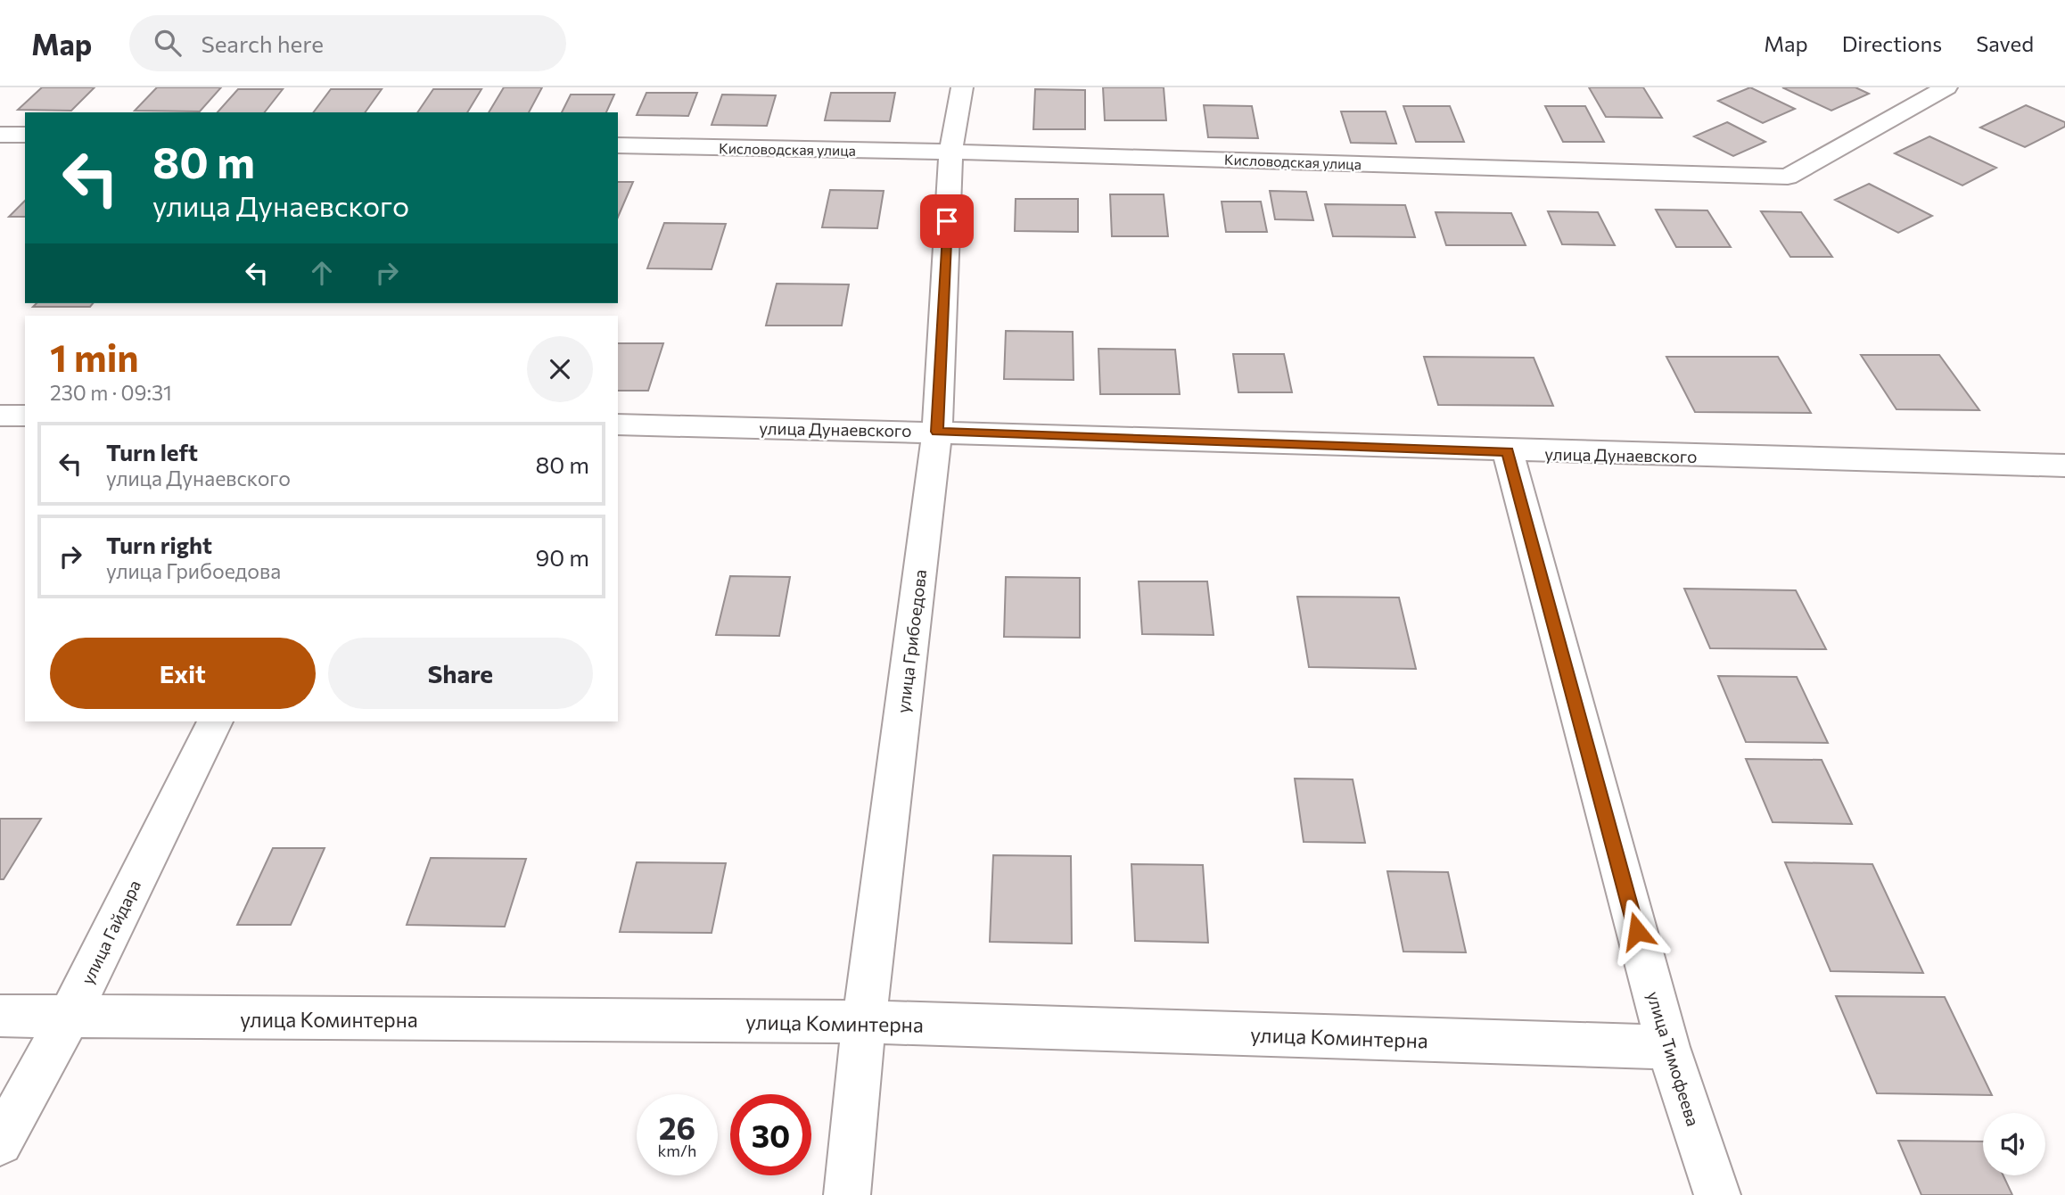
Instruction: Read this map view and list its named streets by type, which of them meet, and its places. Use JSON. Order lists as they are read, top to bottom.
{
  "streets": {
    "street": [
      "Кисловодская улица",
      "улица Дунаевского",
      "улица Грибоедова",
      "улица Гайдара",
      "улица Коминтерна",
      "улица Тимофеева"
    ]
  },
  "crossings": [
    ["Кисловодская улица", "улица Грибоедова"],
    ["улица Дунаевского", "улица Грибоедова"],
    ["улица Дунаевского", "улица Тимофеева"],
    ["улица Грибоедова", "улица Коминтерна"],
    ["улица Гайдара", "улица Коминтерна"],
    ["улица Коминтерна", "улица Тимофеева"]
  ],
  "page": {
    "header": "Map",
    "search": "Search here",
    "nav": ["Map", "Directions", "Saved"],
    "turn": ["80 m", "улица Дунаевского"],
    "heading": ["1 min", "230 m · 09:31"],
    "list": [
      {
        "name": "Turn left",
        "note": "улица Дунаевского",
        "value": "80 m"
      },
      {
        "name": "Turn right",
        "note": "улица Грибоедова",
        "value": "90 m"
      }
    ],
    "buttons": ["Exit", "Share"],
    "speed": "26 km/h",
    "limit": "30"
  }
}
